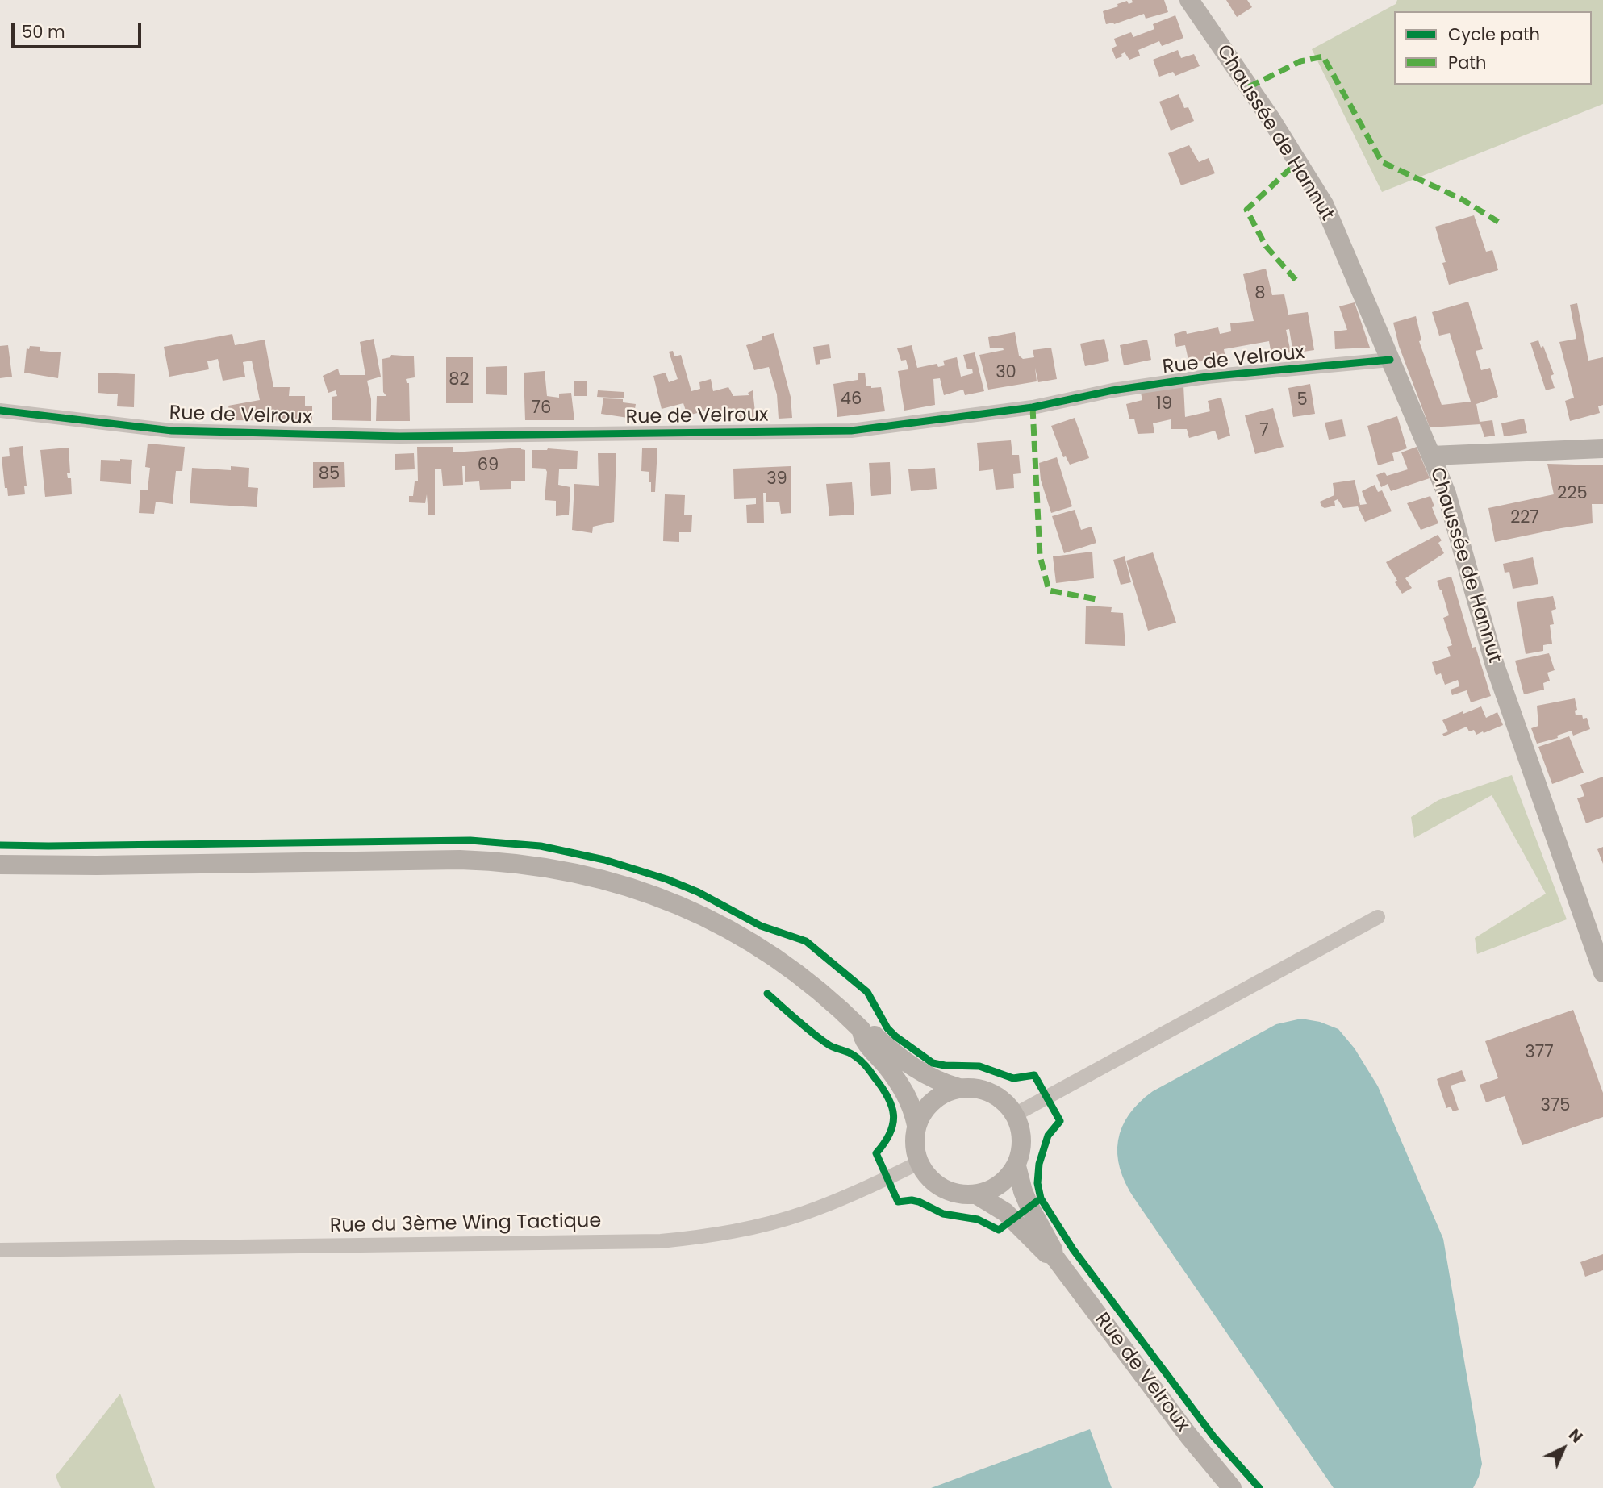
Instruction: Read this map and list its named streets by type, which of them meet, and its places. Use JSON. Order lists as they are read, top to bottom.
{
  "streets": {
    "street": ["Chaussée de Hannut", "Rue de Velroux", "Rue du 3ème Wing Tactique"]
  },
  "crossings": [
    ["Chaussée de Hannut", "Rue de Velroux"],
    ["Rue de Velroux", "Rue du 3ème Wing Tactique"]
  ],
  "house_numbers": [
    "8",
    "30",
    "82",
    "46",
    "5",
    "19",
    "76",
    "7",
    "69",
    "85",
    "39",
    "225",
    "227",
    "377",
    "375"
  ],
  "legend": ["Cycle path", "Path"],
  "scale_bar": "50 m",
  "north": "top right"
}
